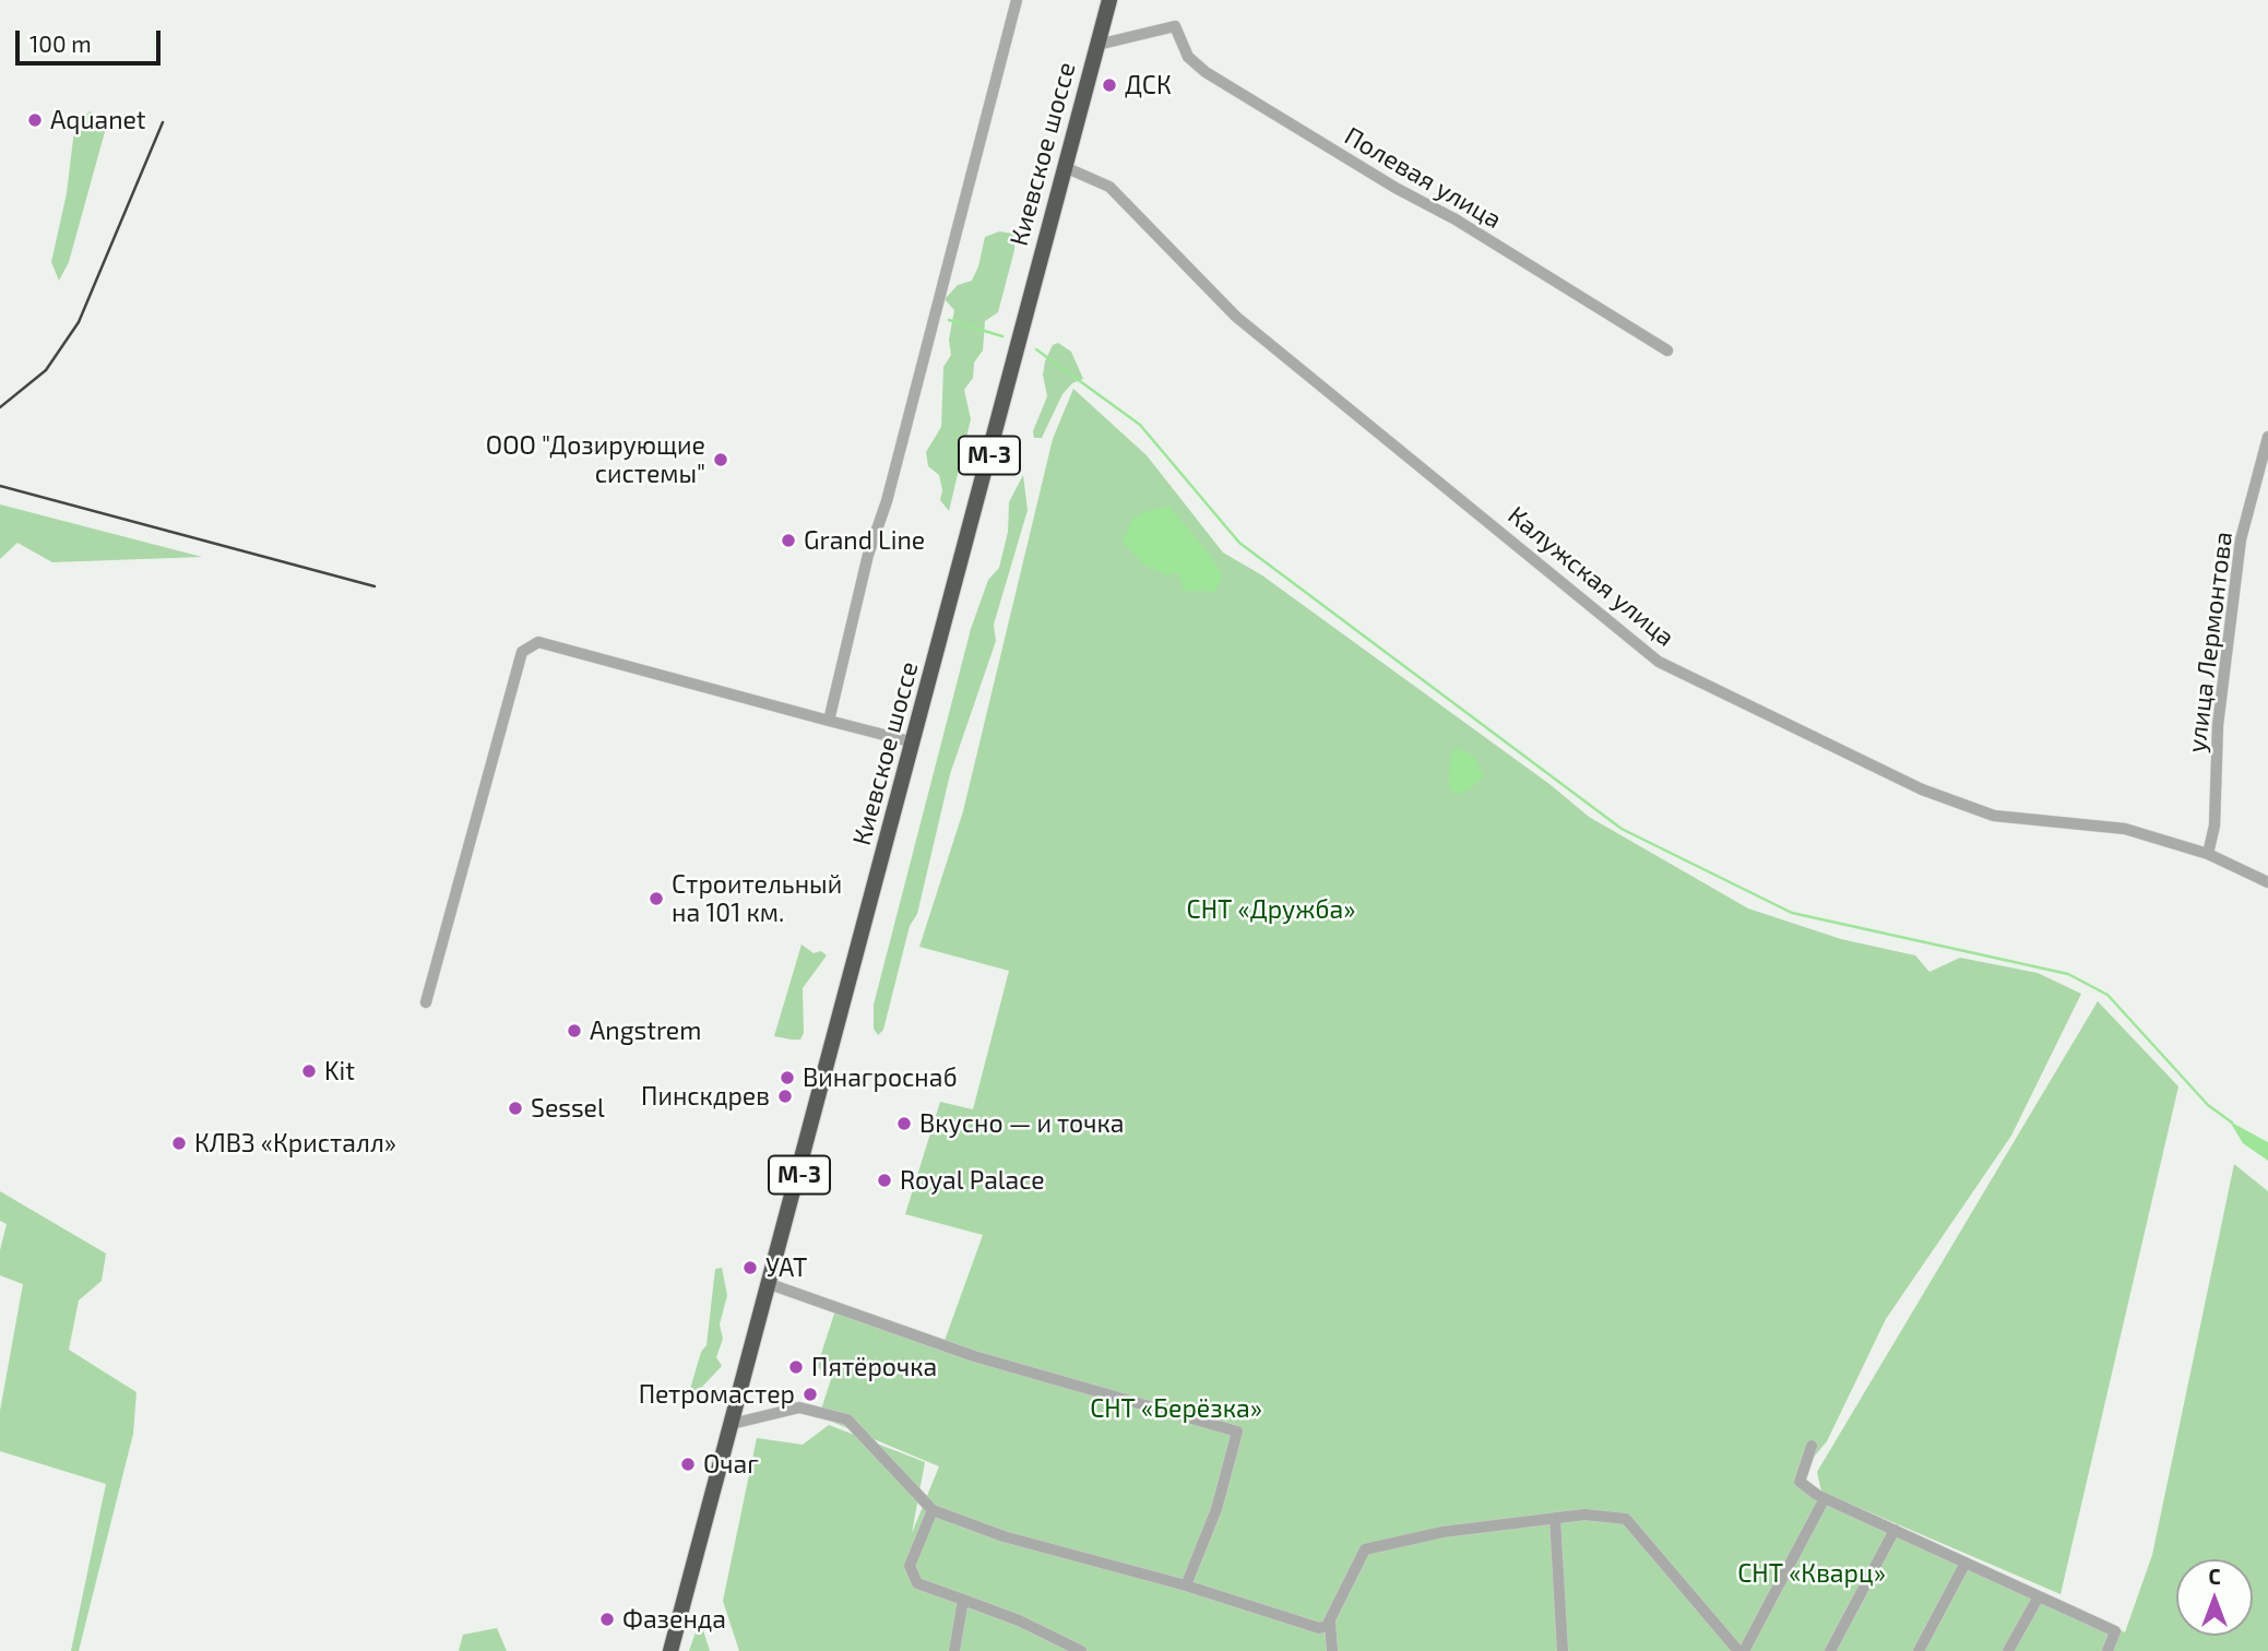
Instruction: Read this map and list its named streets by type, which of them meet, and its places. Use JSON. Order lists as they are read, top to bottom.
{
  "streets": {
    "highway": ["Киевское шоссе", "М-3"],
    "street": ["Полевая улица", "Калужская улица", "улица Лермонтова"]
  },
  "crossings": [
    ["Киевское шоссе", "Полевая улица"],
    ["Киевское шоссе", "Калужская улица"],
    ["Калужская улица", "улица Лермонтова"]
  ],
  "parks": ["СНТ «Дружба»", "СНТ «Берёзка»", "СНТ «Кварц»"],
  "places": [
    "ДСК",
    "Aquanet",
    "ООО \"Дозирующие системы\"",
    "Grand Line",
    "Строительный на 101 км.",
    "Angstrem",
    "Kit",
    "Винагроснаб",
    "Пинскдрев",
    "Sessel",
    "Вкусно — и точка",
    "КЛВЗ «Кристалл»",
    "Royal Palace",
    "УАТ",
    "Пятёрочка",
    "Петромастер",
    "Очаг",
    "Фазенда"
  ],
  "scale_bar": "100 m",
  "north": "top"
}
